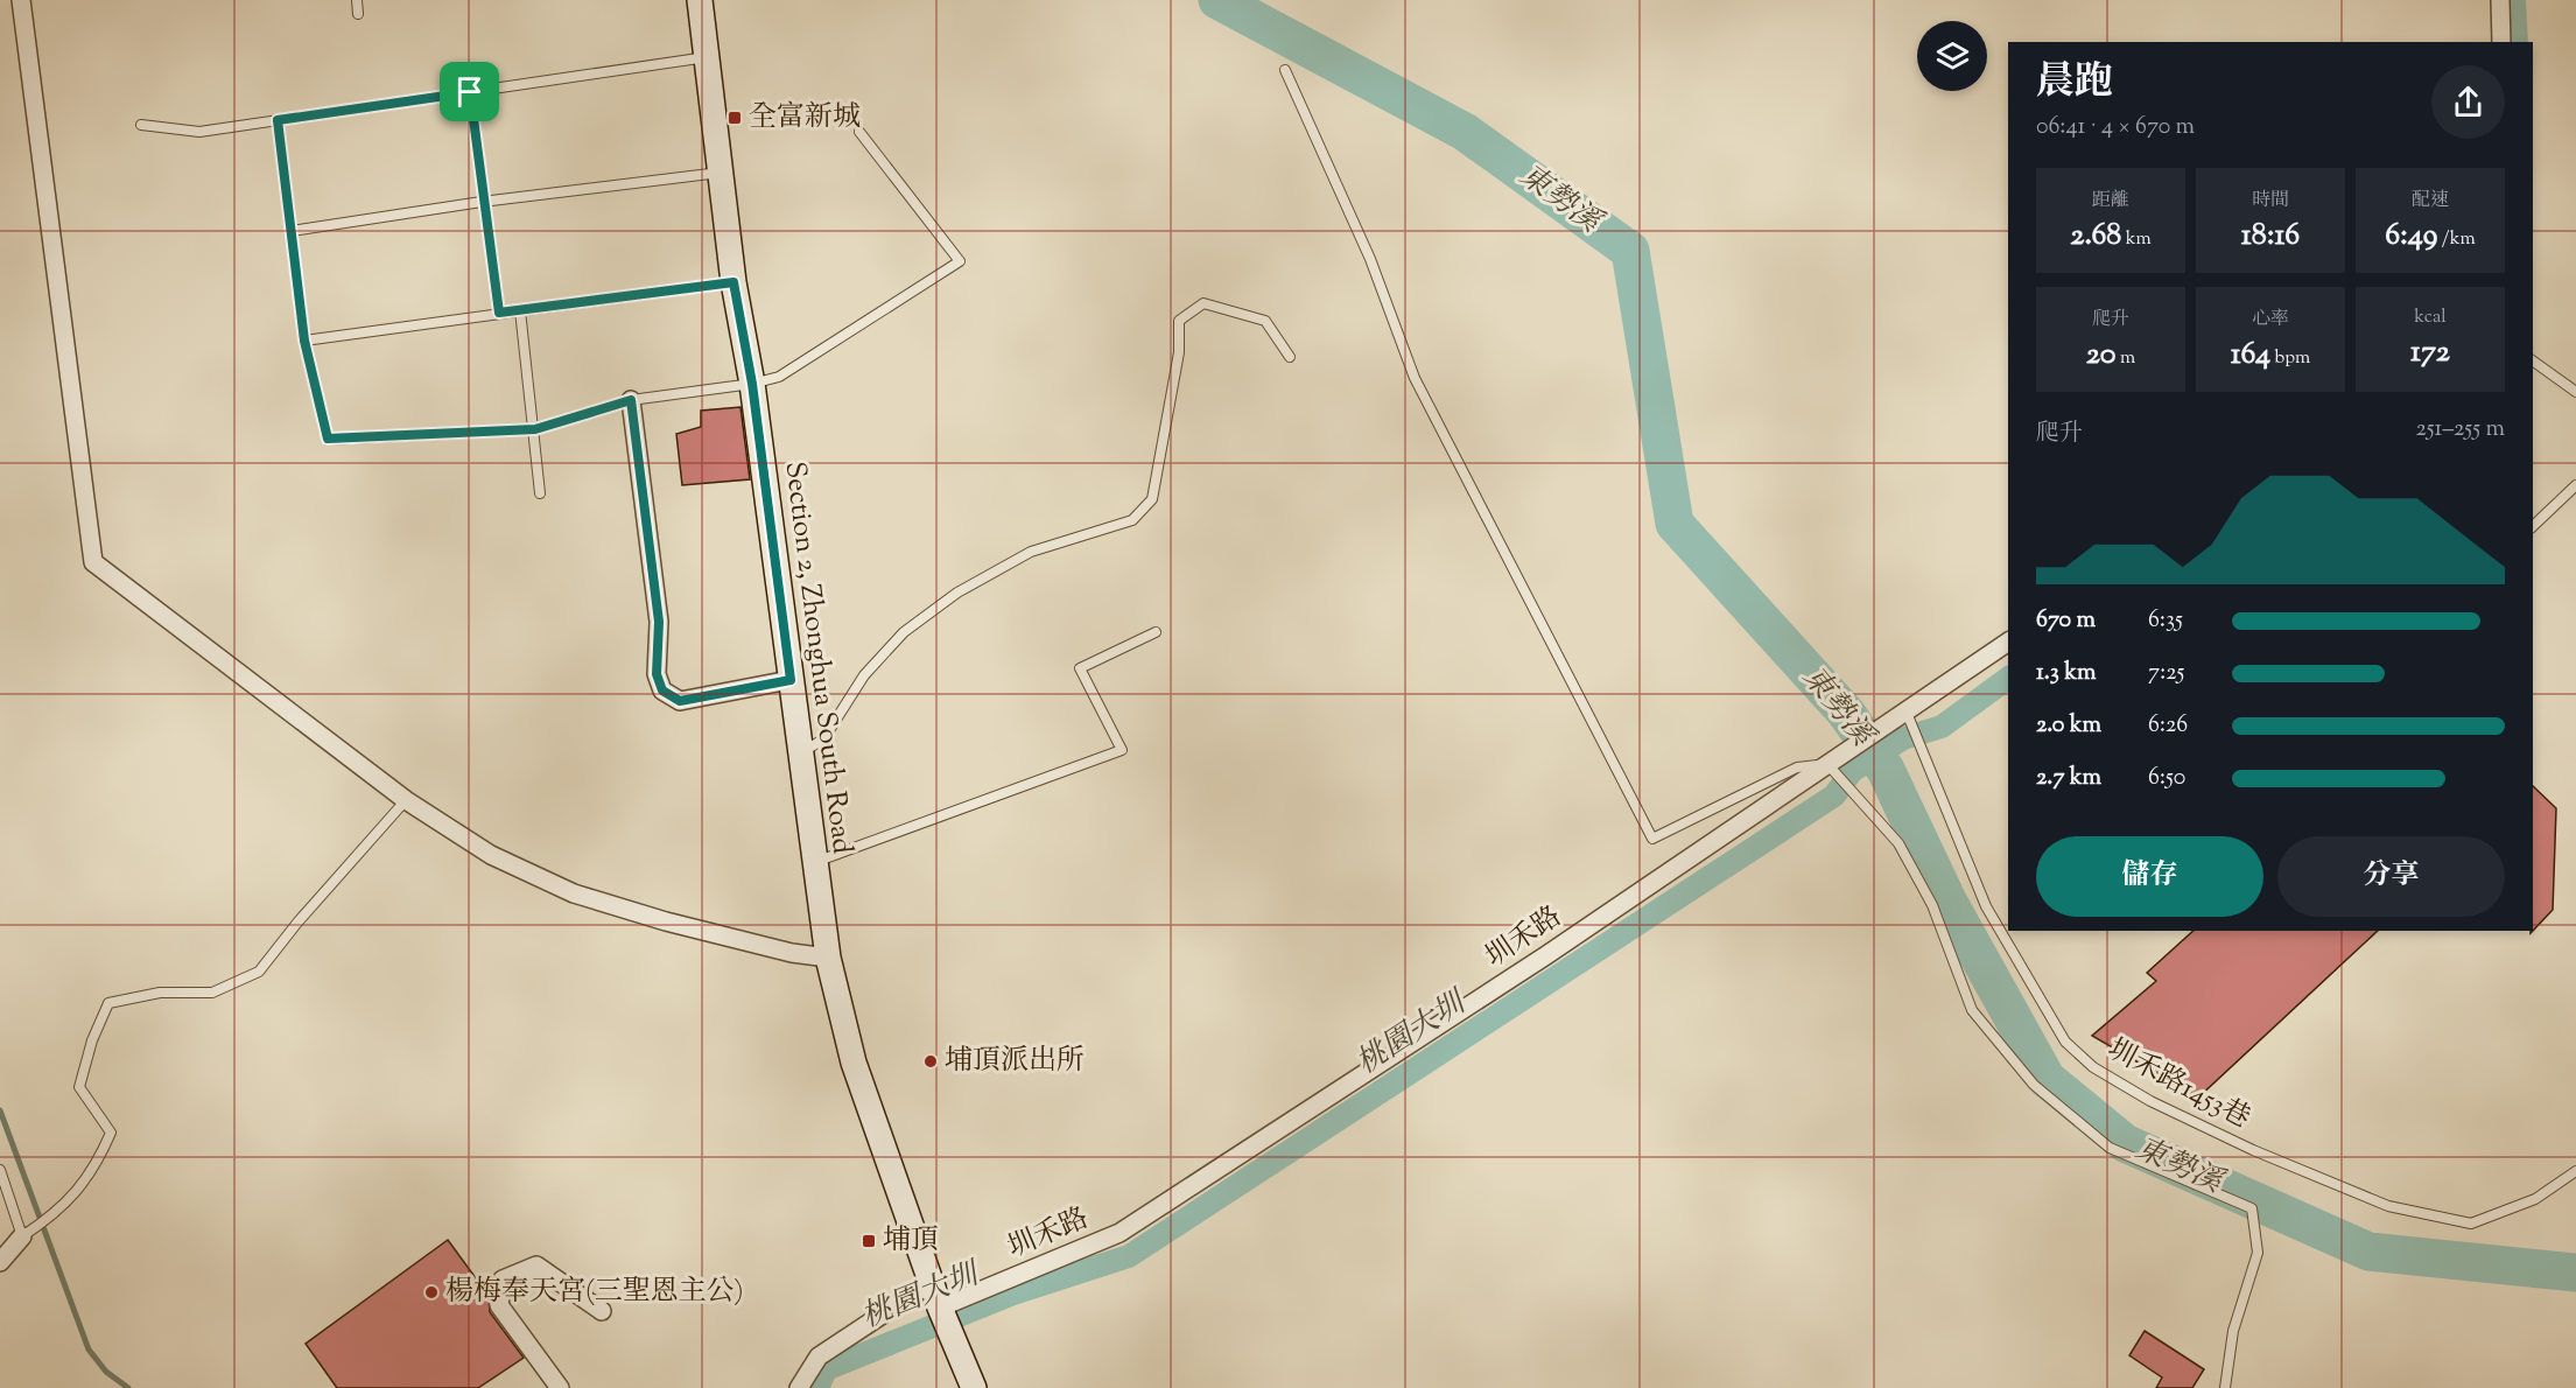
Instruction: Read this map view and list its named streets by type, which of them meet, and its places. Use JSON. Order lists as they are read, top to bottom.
{
  "streets": {
    "main road": ["Section 2, Zhonghua South Road"],
    "street": ["圳禾路"],
    "lane": ["圳禾路1453巷"]
  },
  "crossings": [
    ["Section 2, Zhonghua South Road", "圳禾路"],
    ["圳禾路", "圳禾路1453巷"]
  ],
  "water": ["東勢溪", "桃園大圳"],
  "places": {
    "transit": ["全富新城", "埔頂"],
    "other": ["埔頂派出所", "楊梅奉天宮(三聖恩主公)"]
  },
  "page": {
    "heading": ["晨跑", "06:41 · 4 × 670 m"],
    "stats": [
      ["距離", "2.68 km"],
      ["時間", "18:16"],
      ["配速", "6:49 /km"],
      ["爬升", "20 m"],
      ["心率", "164 bpm"],
      ["kcal", "172"]
    ],
    "chart": ["爬升", "251–255 m"],
    "list": [
      {
        "name": "670 m",
        "note": "6:35"
      },
      {
        "name": "1.3 km",
        "note": "7:25"
      },
      {
        "name": "2.0 km",
        "note": "6:26"
      },
      {
        "name": "2.7 km",
        "note": "6:50"
      }
    ],
    "buttons": ["儲存", "分享"]
  }
}
